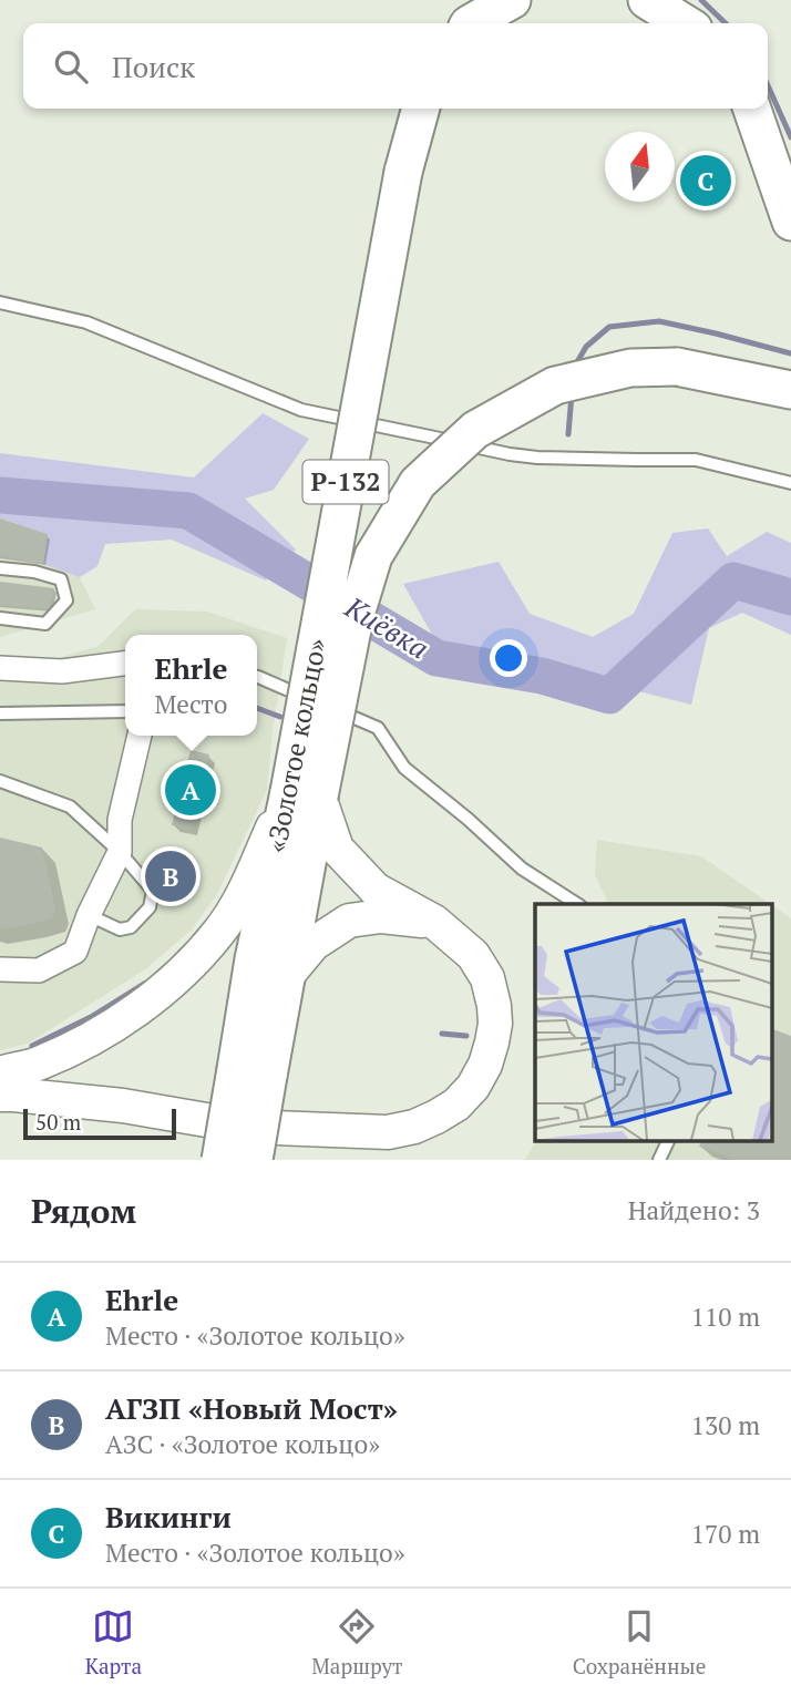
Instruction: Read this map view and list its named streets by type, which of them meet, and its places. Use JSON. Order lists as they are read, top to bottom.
{
  "streets": {
    "highway": ["Р-132", "«Золотое кольцо»"]
  },
  "crossings": [
    ["Р-132", "«Золотое кольцо»"]
  ],
  "water": ["Киёвка"],
  "scale_bar": "50 m",
  "north": "top",
  "page": {
    "search": "Поиск",
    "pins": ["C", "A", "B"],
    "popup": ["Ehrle", "Место"],
    "scale": "50 m",
    "heading": ["Рядом", "Найдено: 3"],
    "list": [
      {
        "mark": "A",
        "name": "Ehrle",
        "note": "Место · «Золотое кольцо»",
        "value": "110 m"
      },
      {
        "mark": "B",
        "name": "АГЗП «Новый Мост»",
        "note": "АЗС · «Золотое кольцо»",
        "value": "130 m"
      },
      {
        "mark": "C",
        "name": "Викинги",
        "note": "Место · «Золотое кольцо»",
        "value": "170 m"
      }
    ],
    "nav": ["Карта", "Маршрут", "Сохранённые"]
  }
}
